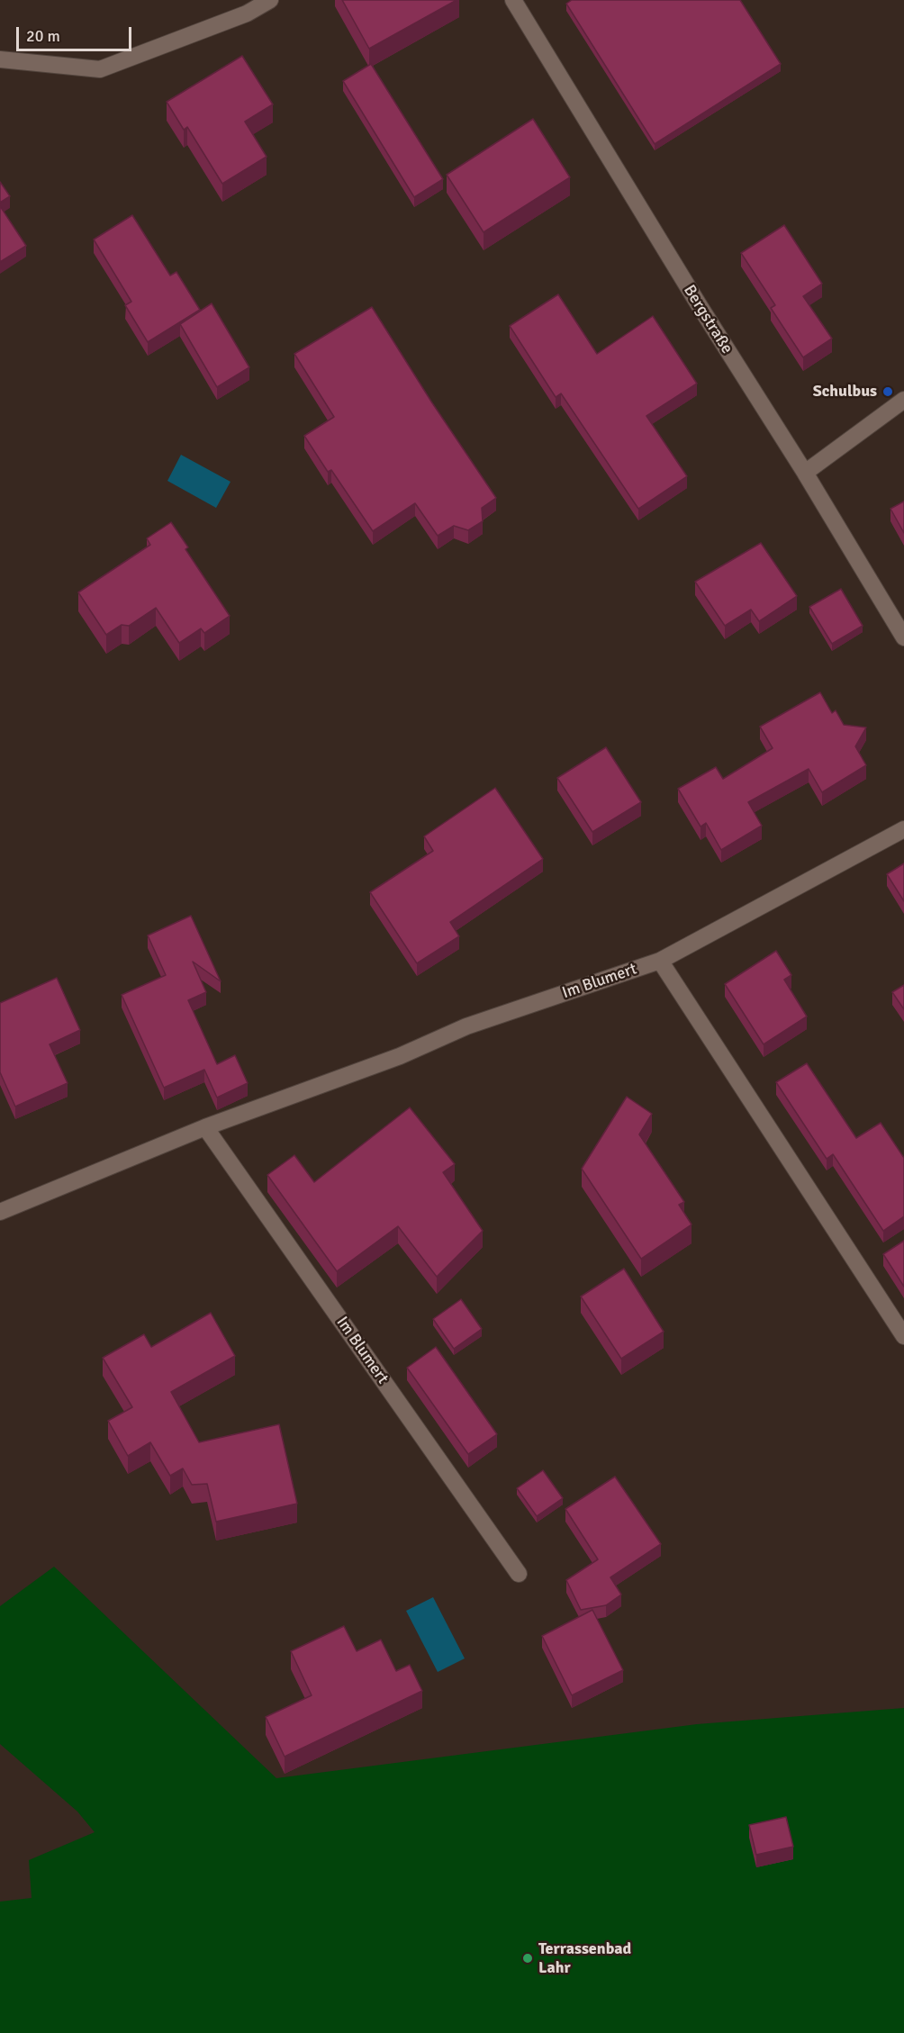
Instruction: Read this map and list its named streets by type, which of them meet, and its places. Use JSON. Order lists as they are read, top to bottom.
{
  "streets": {
    "street": ["Bergstraße", "Im Blumert"]
  },
  "places": ["Schulbus", "Terrassenbad Lahr"],
  "scale_bar": "20 m"
}
